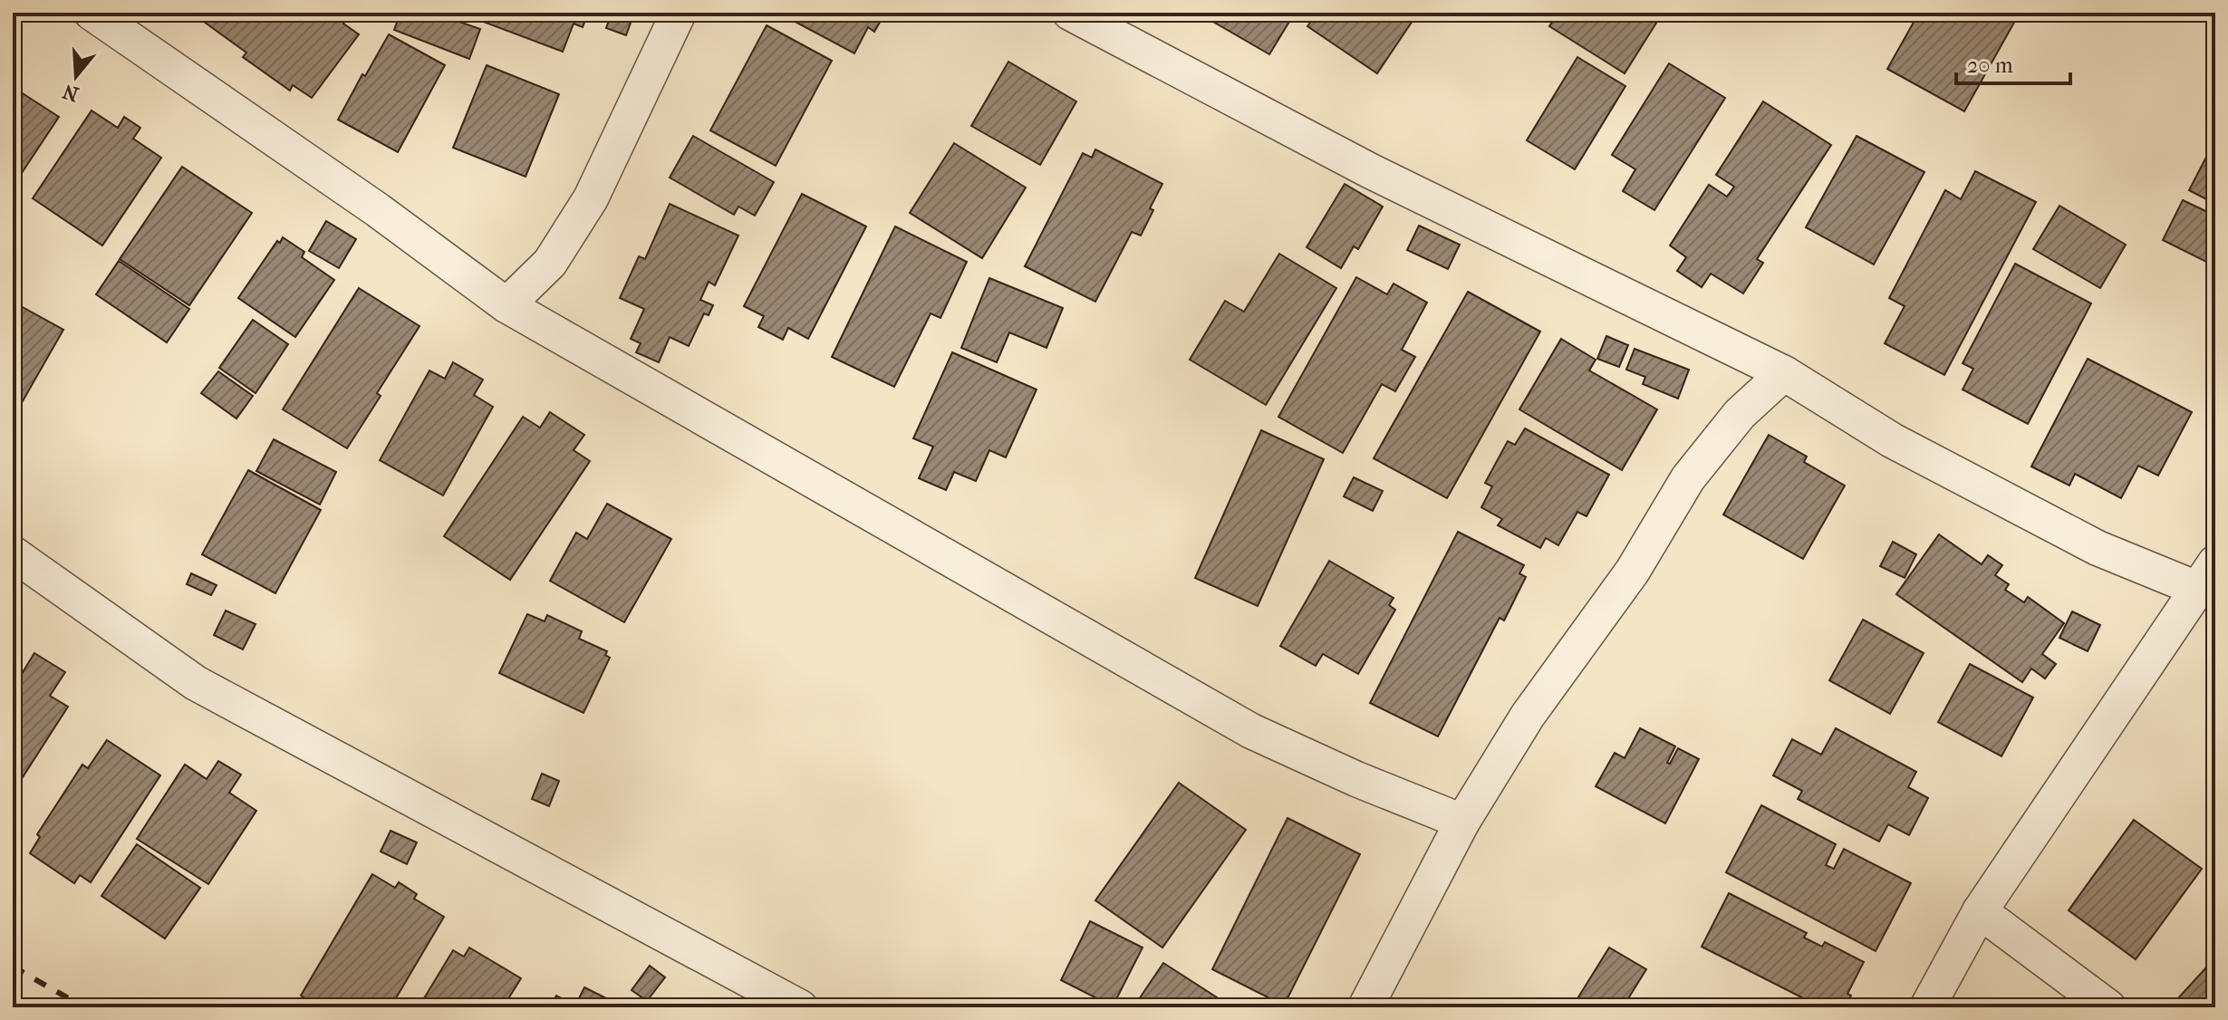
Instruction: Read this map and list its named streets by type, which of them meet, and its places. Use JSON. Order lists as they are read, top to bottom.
{
  "scale_bar": "20 m",
  "north": "bottom"
}
